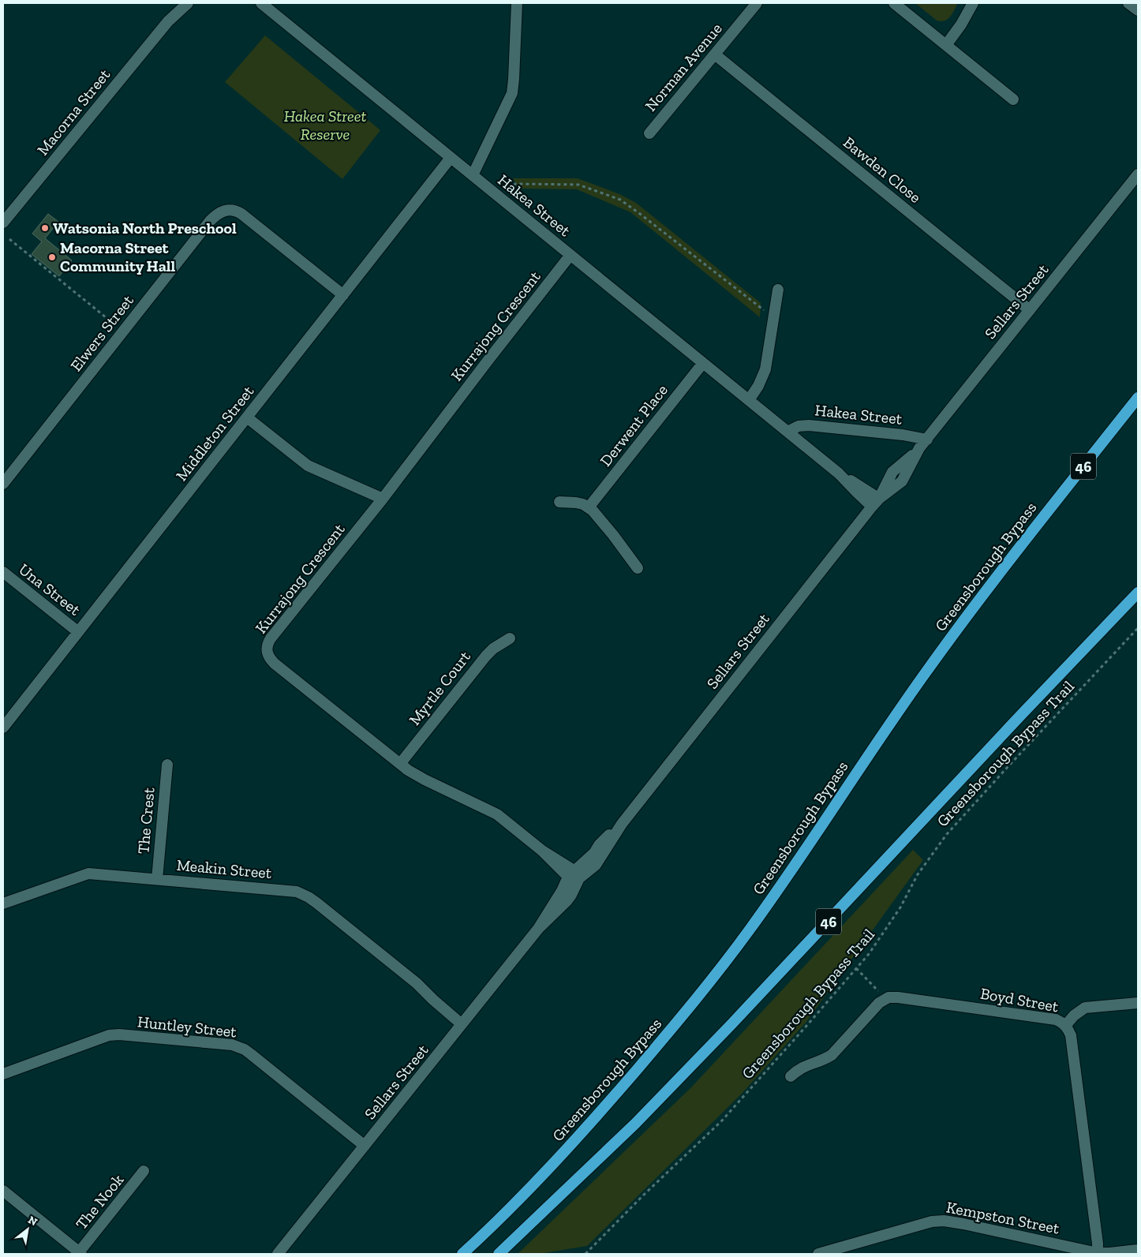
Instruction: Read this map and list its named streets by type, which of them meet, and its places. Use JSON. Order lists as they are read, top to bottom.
{
  "streets": {
    "highway": ["46", "Greensborough Bypass"],
    "street": [
      "Norman Avenue",
      "Macorna Street",
      "Bawden Close",
      "Hakea Street",
      "Sellars Street",
      "Kurrajong Crescent",
      "Elwers Street",
      "Derwent Place",
      "Middleton Street",
      "Una Street",
      "Myrtle Court",
      "The Crest",
      "Meakin Street",
      "Boyd Street",
      "Huntley Street",
      "The Nook",
      "Kempston Street"
    ],
    "path": ["Greensborough Bypass Trail"]
  },
  "crossings": [
    ["Norman Avenue", "Bawden Close"],
    ["Bawden Close", "Sellars Street"],
    ["Hakea Street", "Sellars Street"],
    ["Hakea Street", "Kurrajong Crescent"],
    ["Hakea Street", "Derwent Place"],
    ["Hakea Street", "Middleton Street"],
    ["Sellars Street", "Kurrajong Crescent"],
    ["Sellars Street", "Meakin Street"],
    ["Sellars Street", "Huntley Street"],
    ["Kurrajong Crescent", "Myrtle Court"],
    ["Elwers Street", "Middleton Street"],
    ["Middleton Street", "Una Street"],
    ["The Crest", "Meakin Street"],
    ["Boyd Street", "Kempston Street"]
  ],
  "parks": ["Hakea Street Reserve"],
  "places": ["Watsonia North Preschool", "Macorna Street Community Hall"],
  "north": "top right"
}
